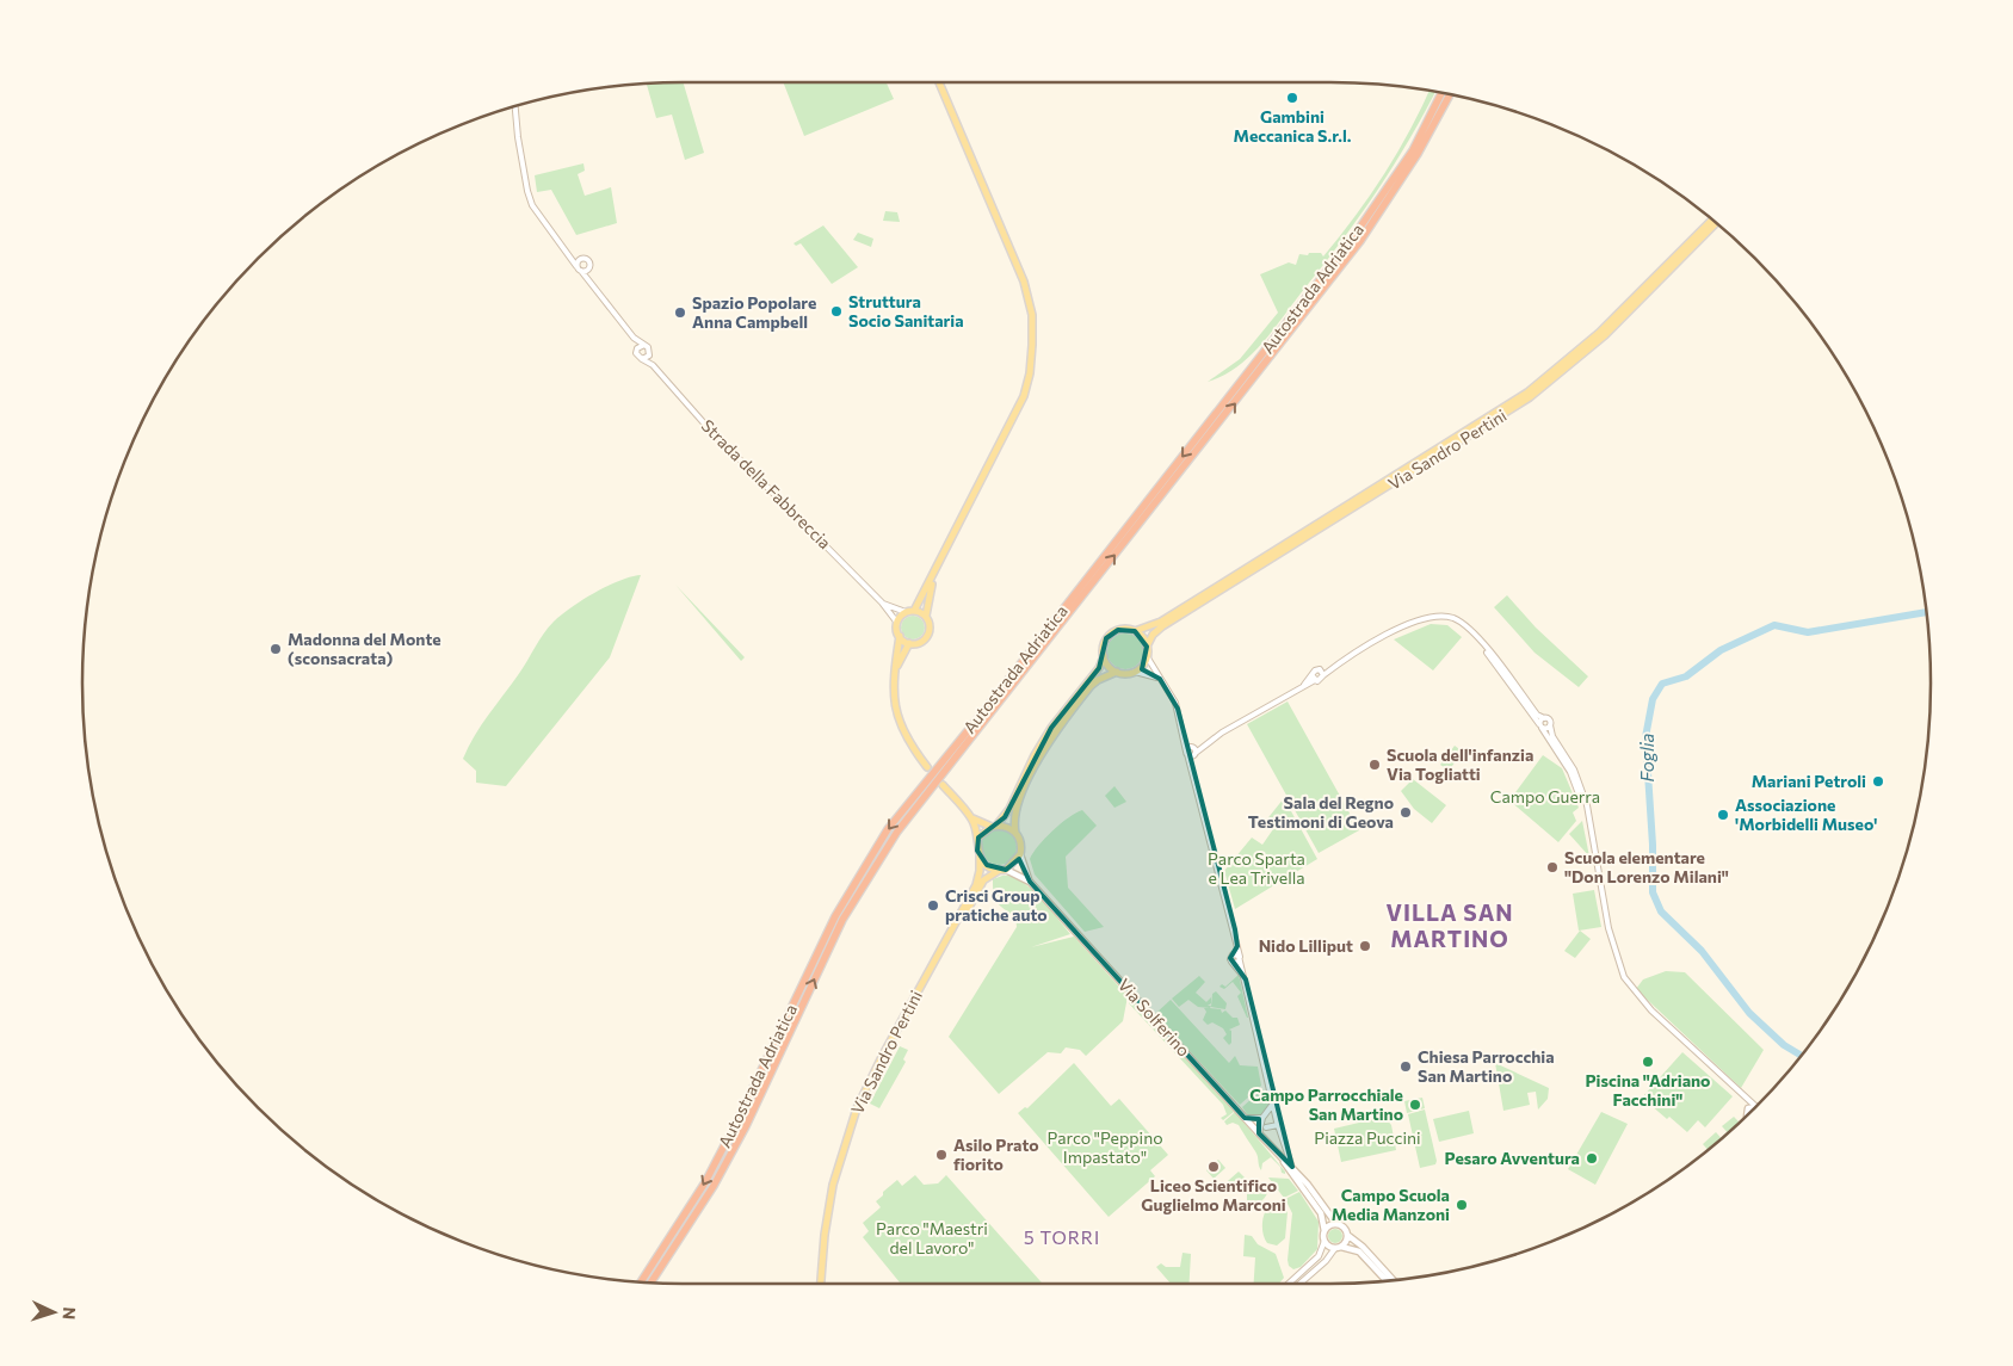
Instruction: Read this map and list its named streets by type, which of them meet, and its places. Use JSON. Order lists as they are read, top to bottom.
{
  "streets": {
    "highway": ["Autostrada Adriatica"],
    "main road": ["Via Sandro Pertini", "Via Solferino"],
    "street": ["Strada della Fabbreccia"]
  },
  "crossings": [
    ["Via Sandro Pertini", "Via Solferino"]
  ],
  "districts": ["VILLA SAN MARTINO", "5 TORRI"],
  "water": ["Foglia"],
  "parks": [
    "Campo Guerra",
    "Parco Sparta e Lea Trivella",
    "Parco \"Peppino Impastato\"",
    "Piazza Puccini",
    "Parco \"Maestri del Lavoro\""
  ],
  "places": [
    "Gambini Meccanica S.r.l.",
    "Struttura Socio Sanitaria",
    "Spazio Popolare Anna Campbell",
    "Madonna del Monte (sconsacrata)",
    "Scuola dell'infanzia Via Togliatti",
    "Mariani Petroli",
    "Sala del Regno Testimoni di Geova",
    "Associazione 'Morbidelli Museo'",
    "Scuola elementare \"Don Lorenzo Milani\"",
    "Crisci Group pratiche auto",
    "Nido Lilliput",
    "Piscina \"Adriano Facchini\"",
    "Chiesa Parrocchia San Martino",
    "Campo Parrocchiale San Martino",
    "Asilo Prato fiorito",
    "Pesaro Avventura",
    "Liceo Scientifico Guglielmo Marconi",
    "Campo Scuola Media Manzoni"
  ],
  "north": "right"
}
